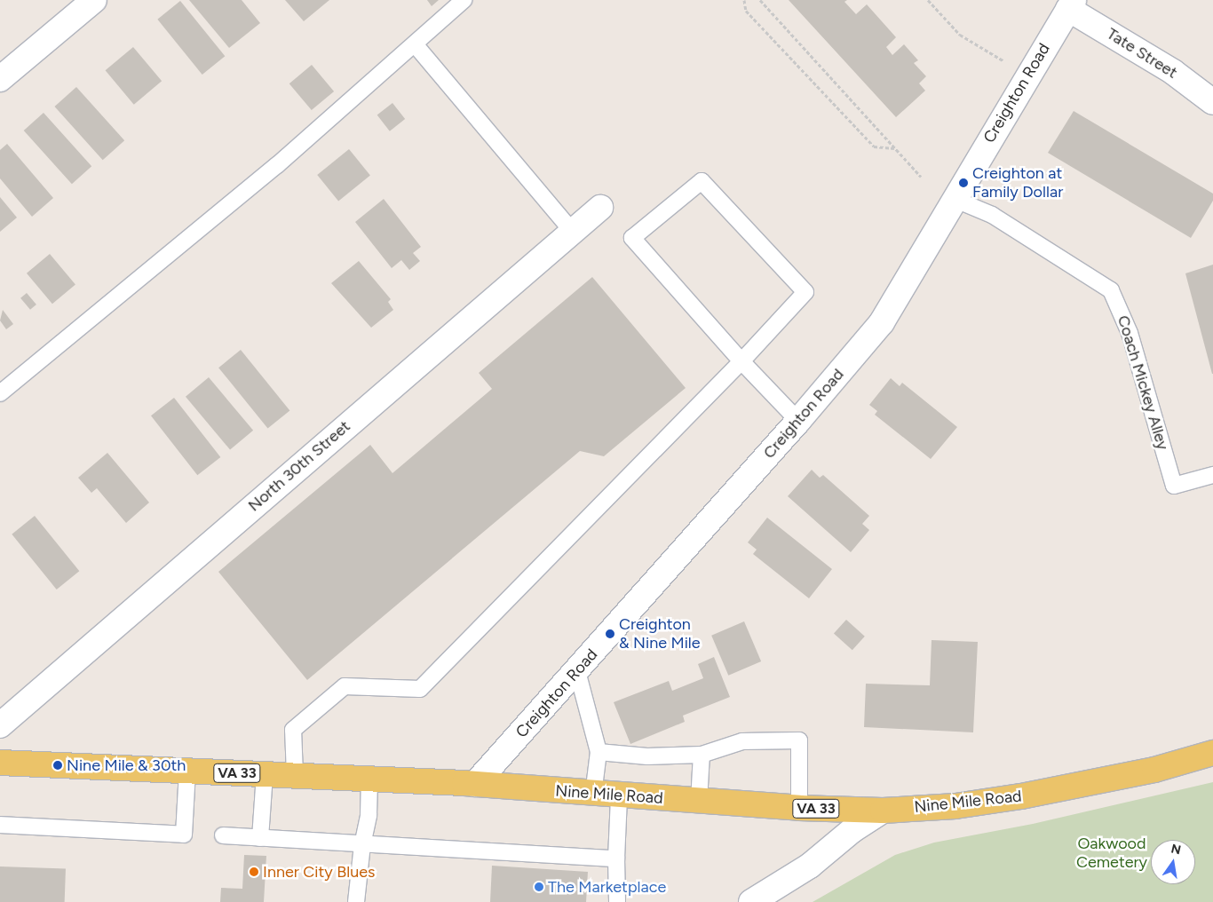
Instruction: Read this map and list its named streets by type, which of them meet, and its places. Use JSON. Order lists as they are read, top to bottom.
{
  "streets": {
    "main road": ["VA 33", "Nine Mile Road"],
    "street": ["Tate Street", "Creighton Road", "North 30th Street"],
    "lane": ["Coach Mickey Alley"]
  },
  "crossings": [
    ["Tate Street", "Creighton Road"],
    ["Creighton Road", "Coach Mickey Alley"],
    ["Creighton Road", "Nine Mile Road"]
  ],
  "parks": ["Oakwood Cemetery"],
  "places": [
    "Creighton at Family Dollar",
    "Creighton & Nine Mile",
    "Nine Mile & 30th",
    "Inner City Blues",
    "The Marketplace"
  ],
  "north": "top"
}
